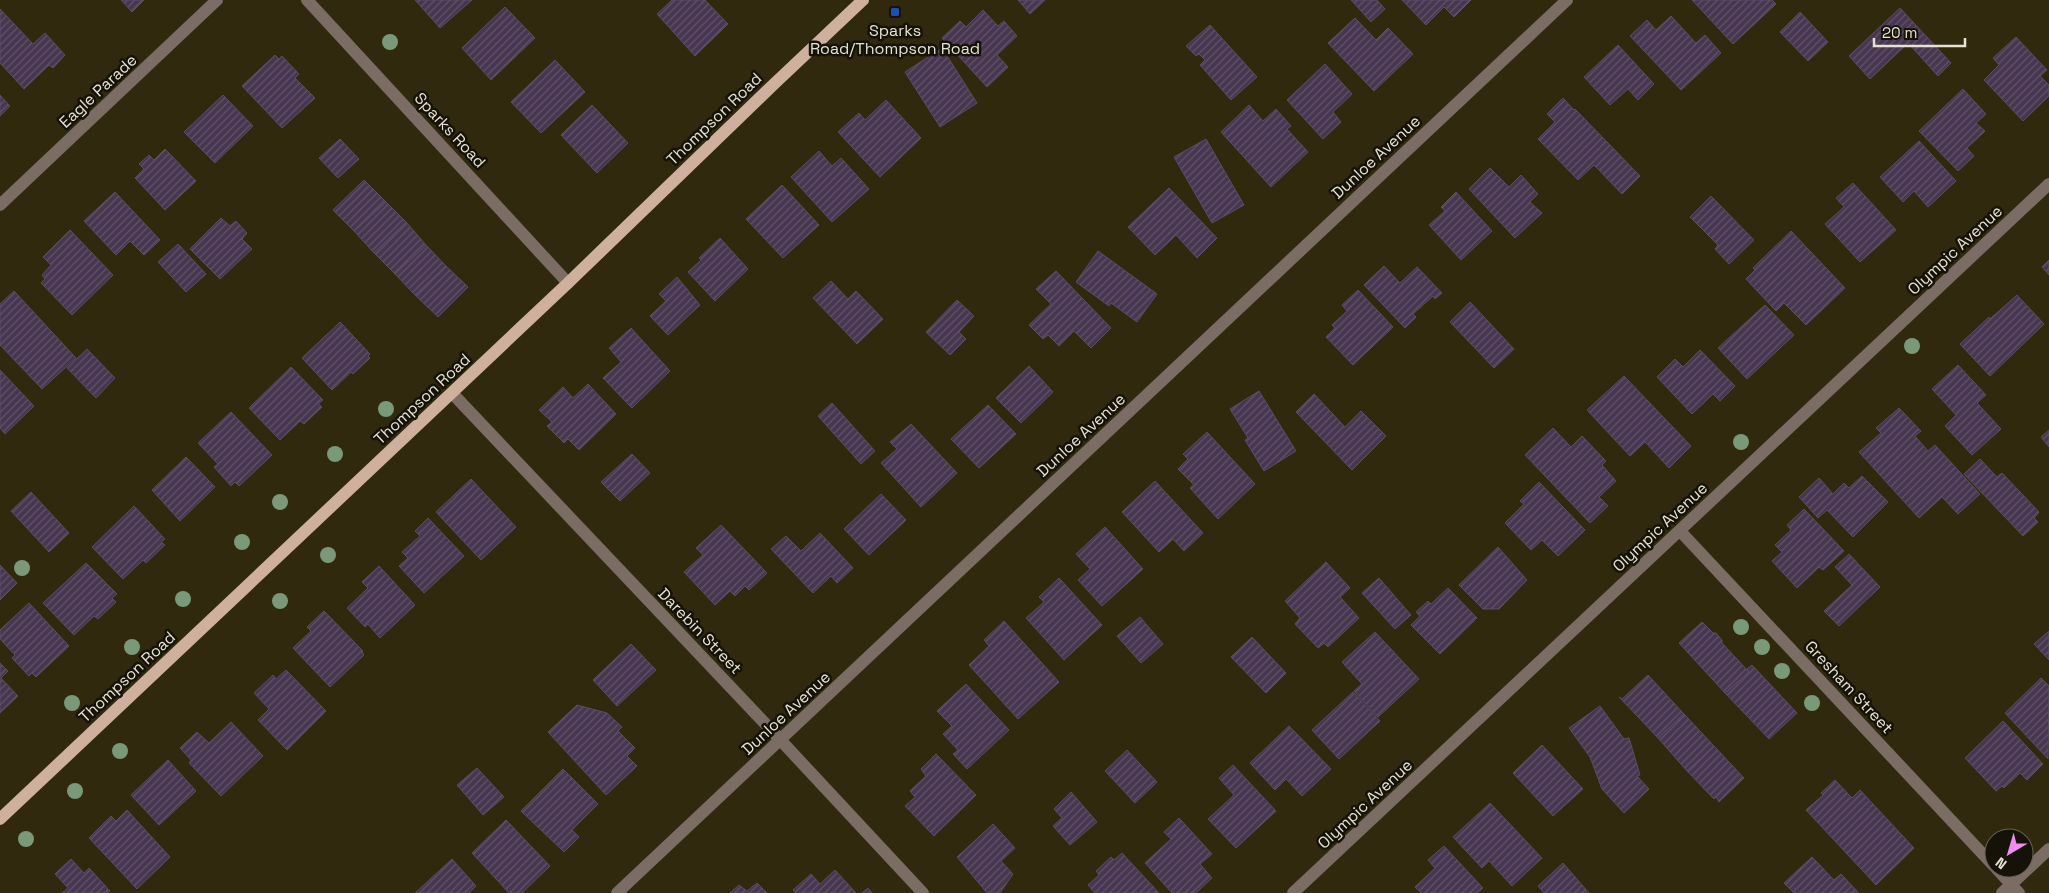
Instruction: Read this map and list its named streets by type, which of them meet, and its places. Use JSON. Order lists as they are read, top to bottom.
{
  "streets": {
    "main road": ["Thompson Road"],
    "street": [
      "Eagle Parade",
      "Sparks Road",
      "Dunloe Avenue",
      "Olympic Avenue",
      "Darebin Street",
      "Gresham Street"
    ]
  },
  "crossings": [
    ["Thompson Road", "Sparks Road"],
    ["Thompson Road", "Darebin Street"],
    ["Dunloe Avenue", "Darebin Street"],
    ["Olympic Avenue", "Gresham Street"]
  ],
  "places": {
    "transit": ["Sparks Road/Thompson Road"]
  },
  "scale_bar": "20 m",
  "north": "bottom left"
}
